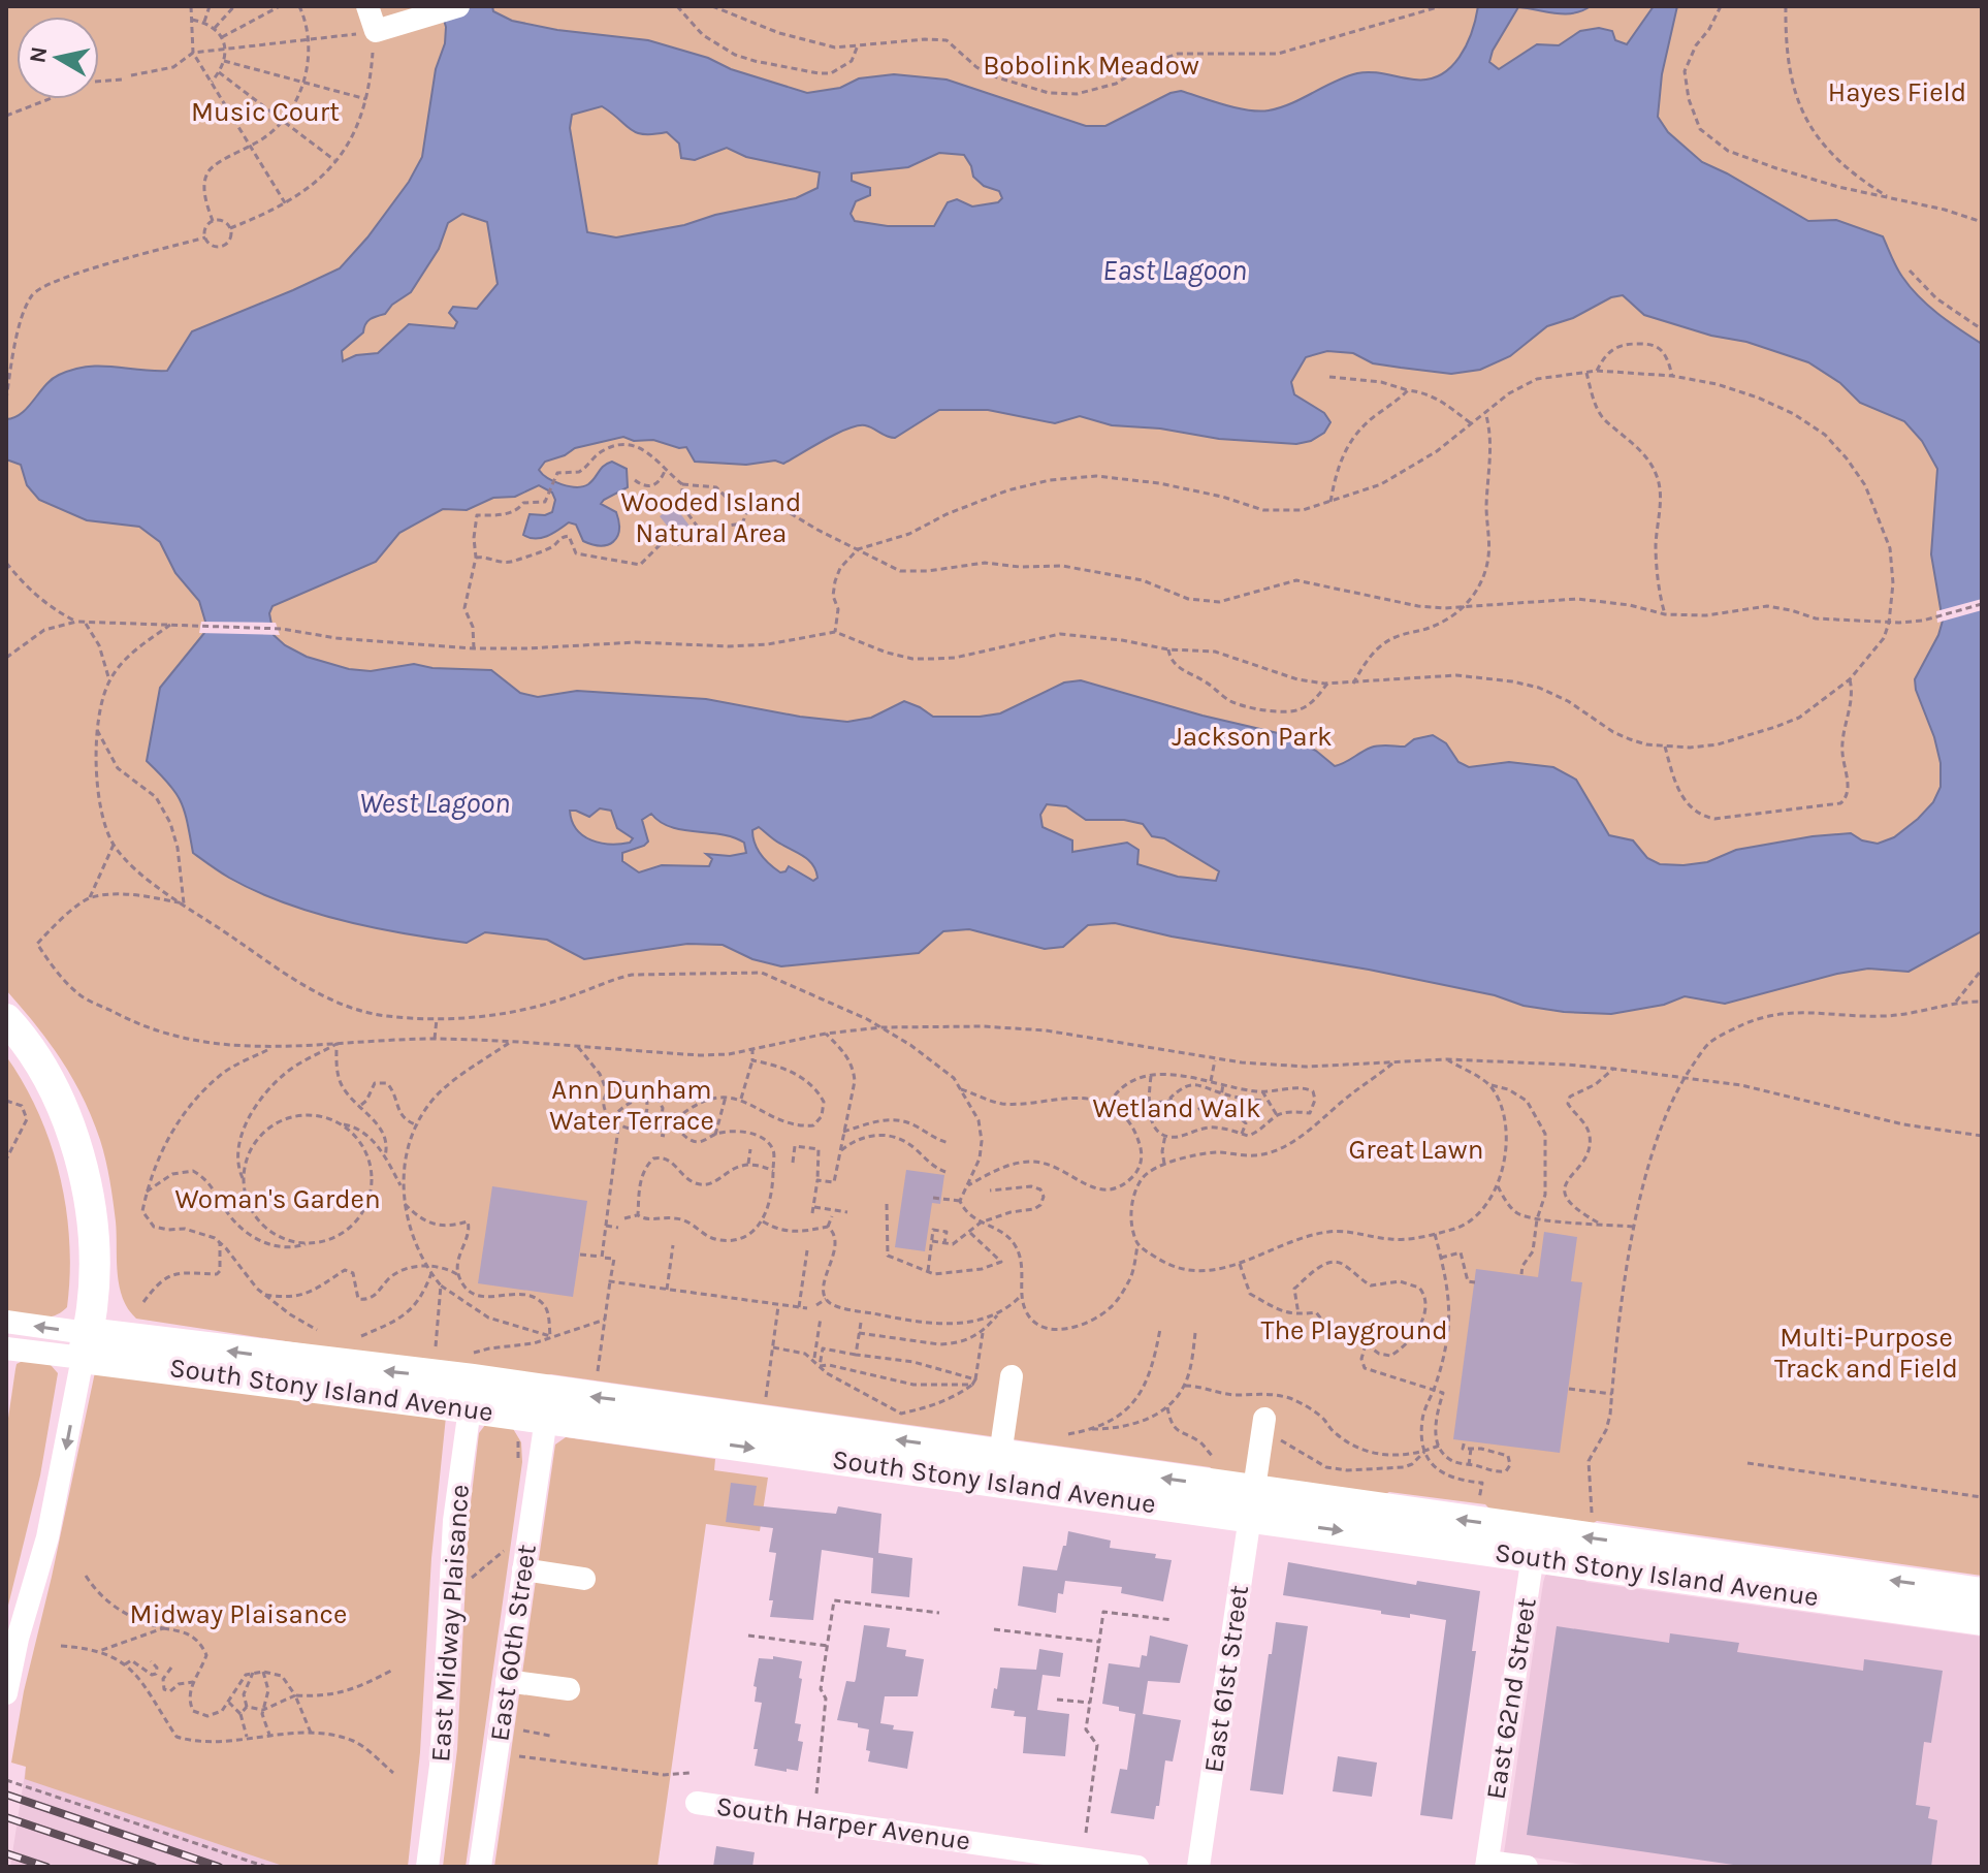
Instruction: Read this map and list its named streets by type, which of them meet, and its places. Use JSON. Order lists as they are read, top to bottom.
{
  "streets": {
    "main road": ["South Stony Island Avenue"],
    "street": [
      "East Midway Plaisance",
      "East 60th Street",
      "East 61st Street",
      "East 62nd Street",
      "South Harper Avenue"
    ]
  },
  "crossings": [
    ["South Stony Island Avenue", "East Midway Plaisance"],
    ["South Stony Island Avenue", "East 60th Street"],
    ["South Stony Island Avenue", "East 61st Street"],
    ["South Stony Island Avenue", "East 62nd Street"]
  ],
  "water": ["East Lagoon", "West Lagoon"],
  "parks": [
    "Bobolink Meadow",
    "Hayes Field",
    "Music Court",
    "Wooded Island Natural Area",
    "Jackson Park",
    "Ann Dunham Water Terrace",
    "Wetland Walk",
    "Great Lawn",
    "Woman's Garden",
    "The Playground",
    "Multi-Purpose Track and Field",
    "Midway Plaisance"
  ],
  "north": "left"
}
